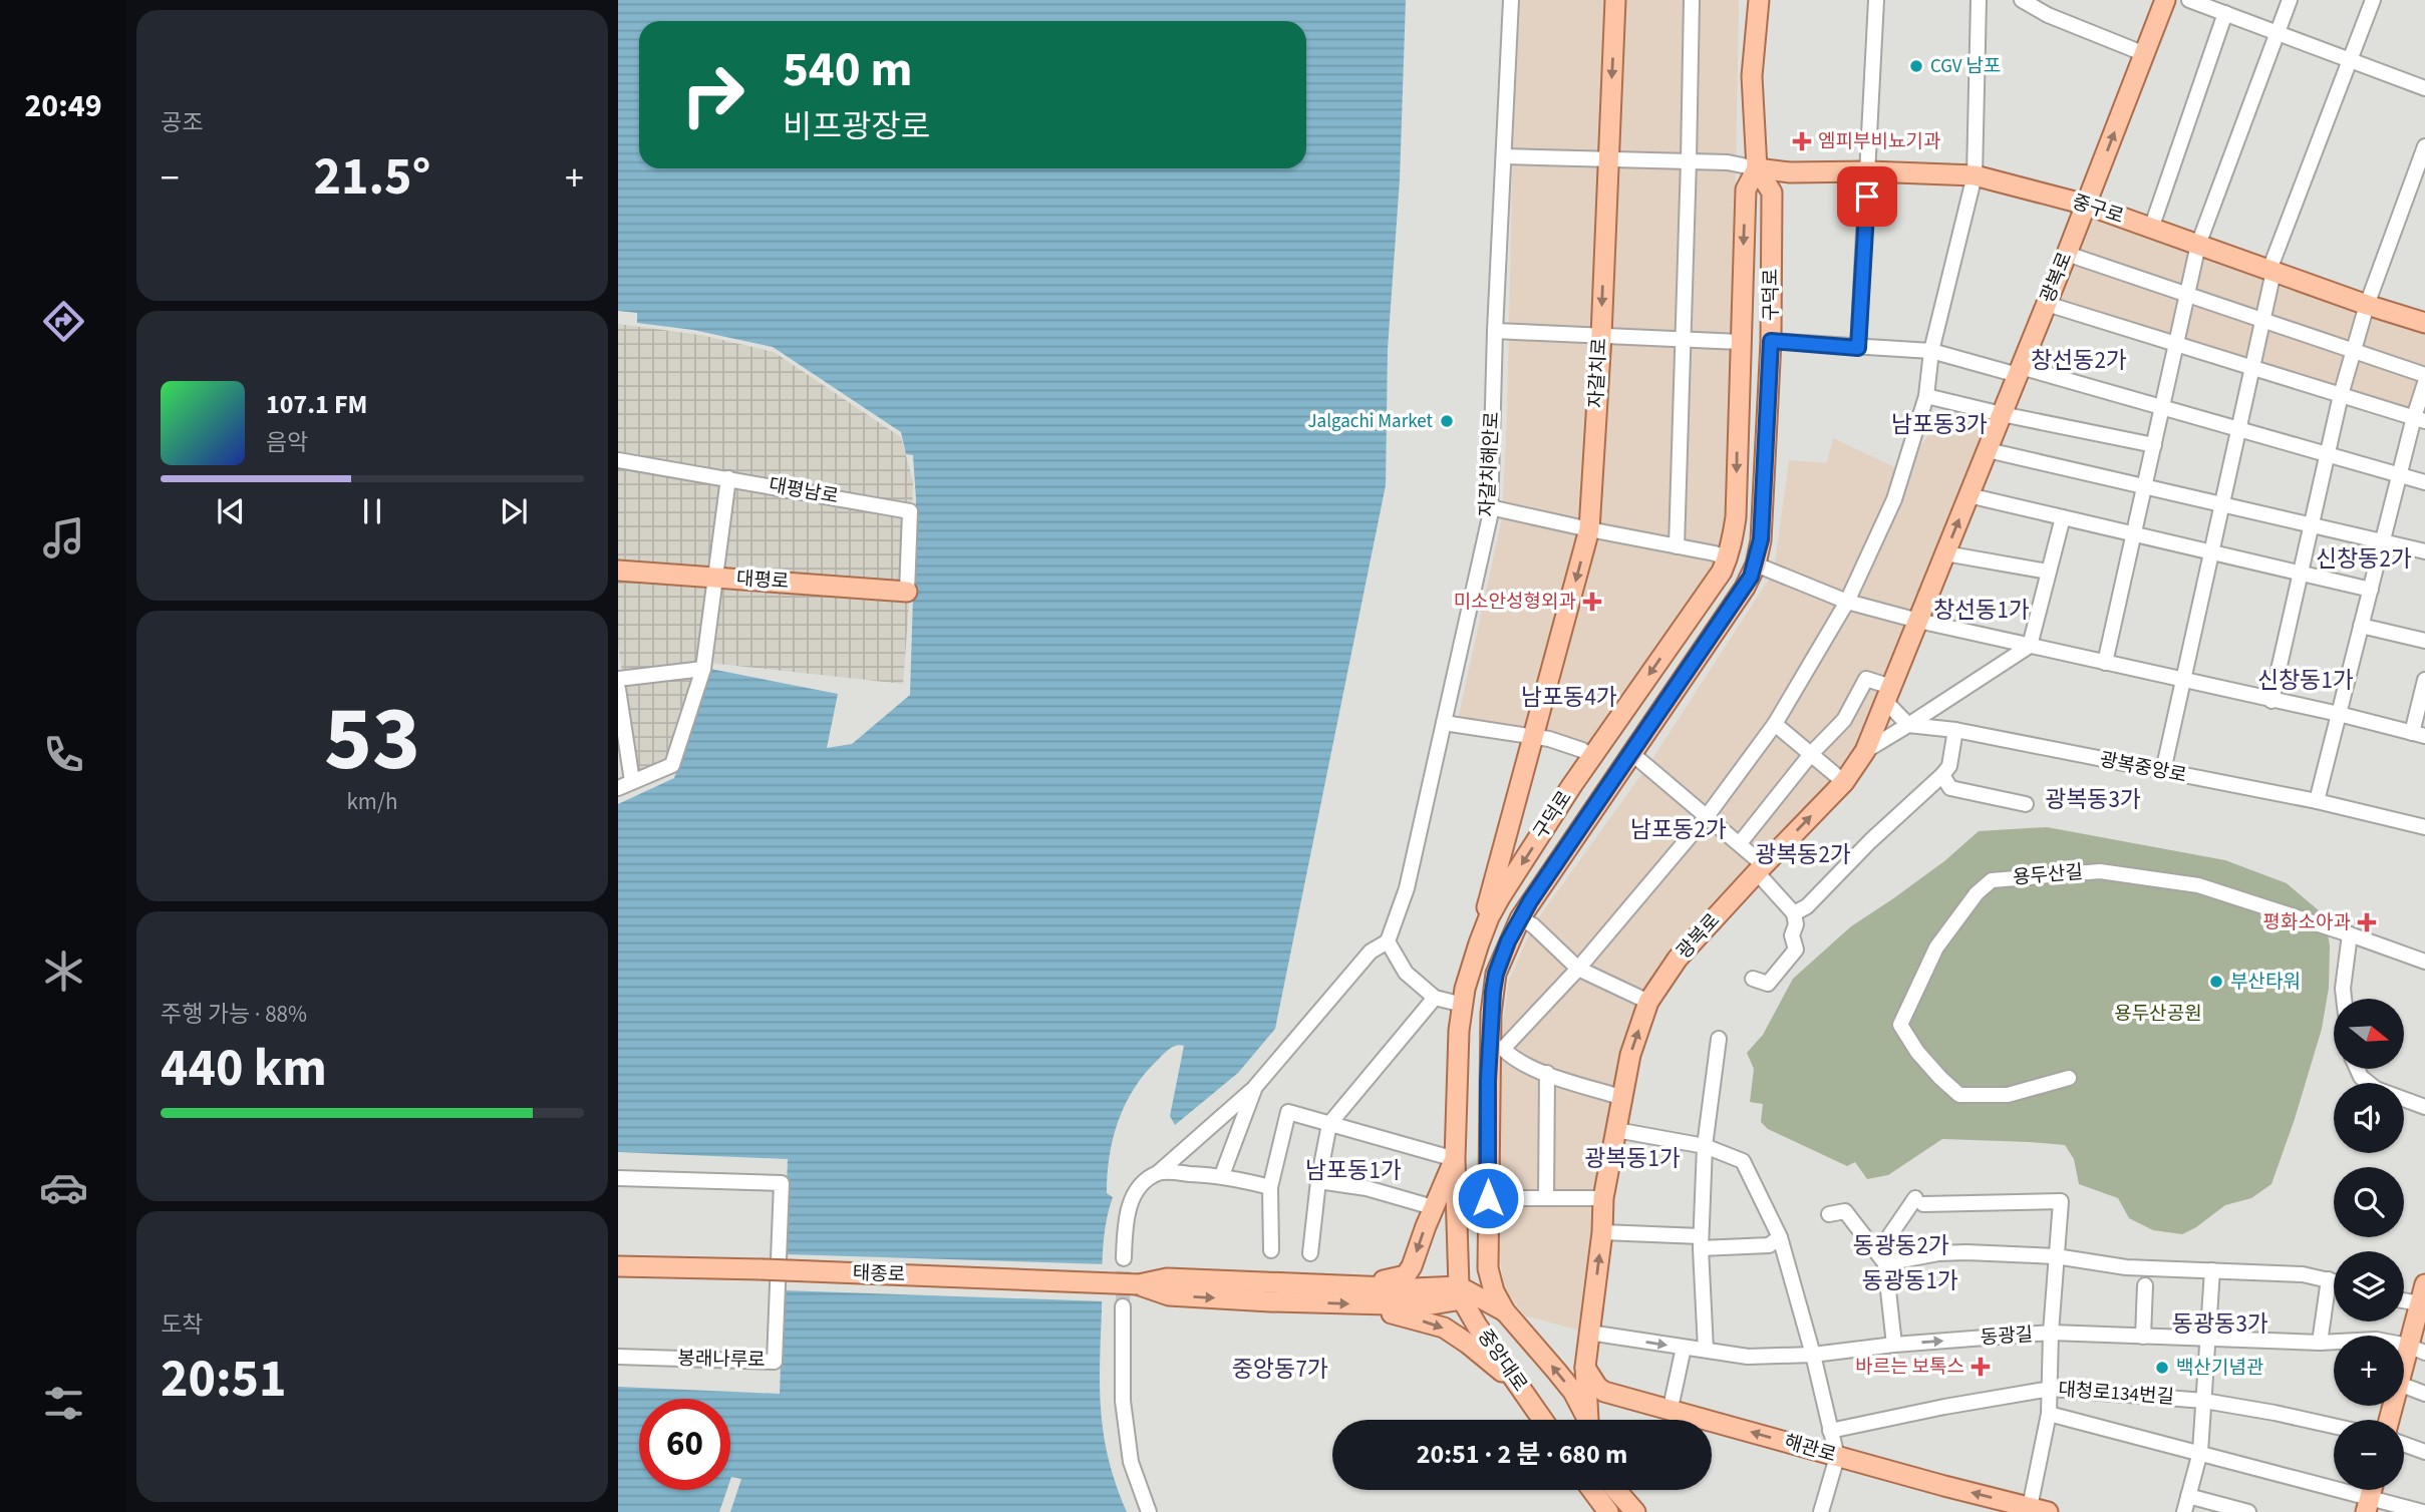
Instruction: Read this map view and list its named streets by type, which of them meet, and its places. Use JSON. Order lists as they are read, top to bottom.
{
  "streets": {
    "main road": [
      "중구로",
      "광복로",
      "구덕로",
      "자갈치로",
      "대평로",
      "태종로",
      "중앙대로",
      "해관로"
    ],
    "street": [
      "자갈치해안로",
      "대평남로",
      "광복중앙로",
      "용두산길",
      "동광길",
      "봉래나루로",
      "대청로134번길"
    ]
  },
  "crossings": [
    ["중구로", "광복로"],
    ["중구로", "구덕로"],
    ["광복로", "동광길"],
    ["광복로", "해관로"],
    ["구덕로", "자갈치로"],
    ["구덕로", "태종로"],
    ["구덕로", "중앙대로"],
    ["대평남로", "대평로"],
    ["태종로", "봉래나루로"],
    ["태종로", "중앙대로"]
  ],
  "one_way": ["자갈치로", "해관로"],
  "districts": [
    "창선동2가",
    "남포동3가",
    "신창동2가",
    "창선동1가",
    "신창동1가",
    "남포동4가",
    "광복동3가",
    "남포동2가",
    "광복동2가",
    "광복동1가",
    "남포동1가",
    "동광동2가",
    "동광동1가",
    "동광동3가",
    "중앙동7가"
  ],
  "parks": ["용두산공원"],
  "places": {
    "other": [
      "CGV 남포",
      "Jalgachi Market",
      "부산타워",
      "백산기념관"
    ],
    "health": [
      "엠피부비뇨기과",
      "미소안성형외과",
      "평화소아과",
      "바르는 보톡스"
    ]
  },
  "north": "right",
  "page": {
    "tabs": "20:49",
    "tile": [
      "공조",
      ["53", "km/h"],
      ["주행 가능 · 88%", "440 km"],
      ["도착", "20:51"]
    ],
    "turn": ["540 m", "비프광장로"],
    "heat": ["−", "21.5°", "+"],
    "song": ["107.1 FM", "음악"],
    "map_buttons": ["+", "−"],
    "limit": "60",
    "trip": "20:51 · 2 분 · 680 m"
  }
}
